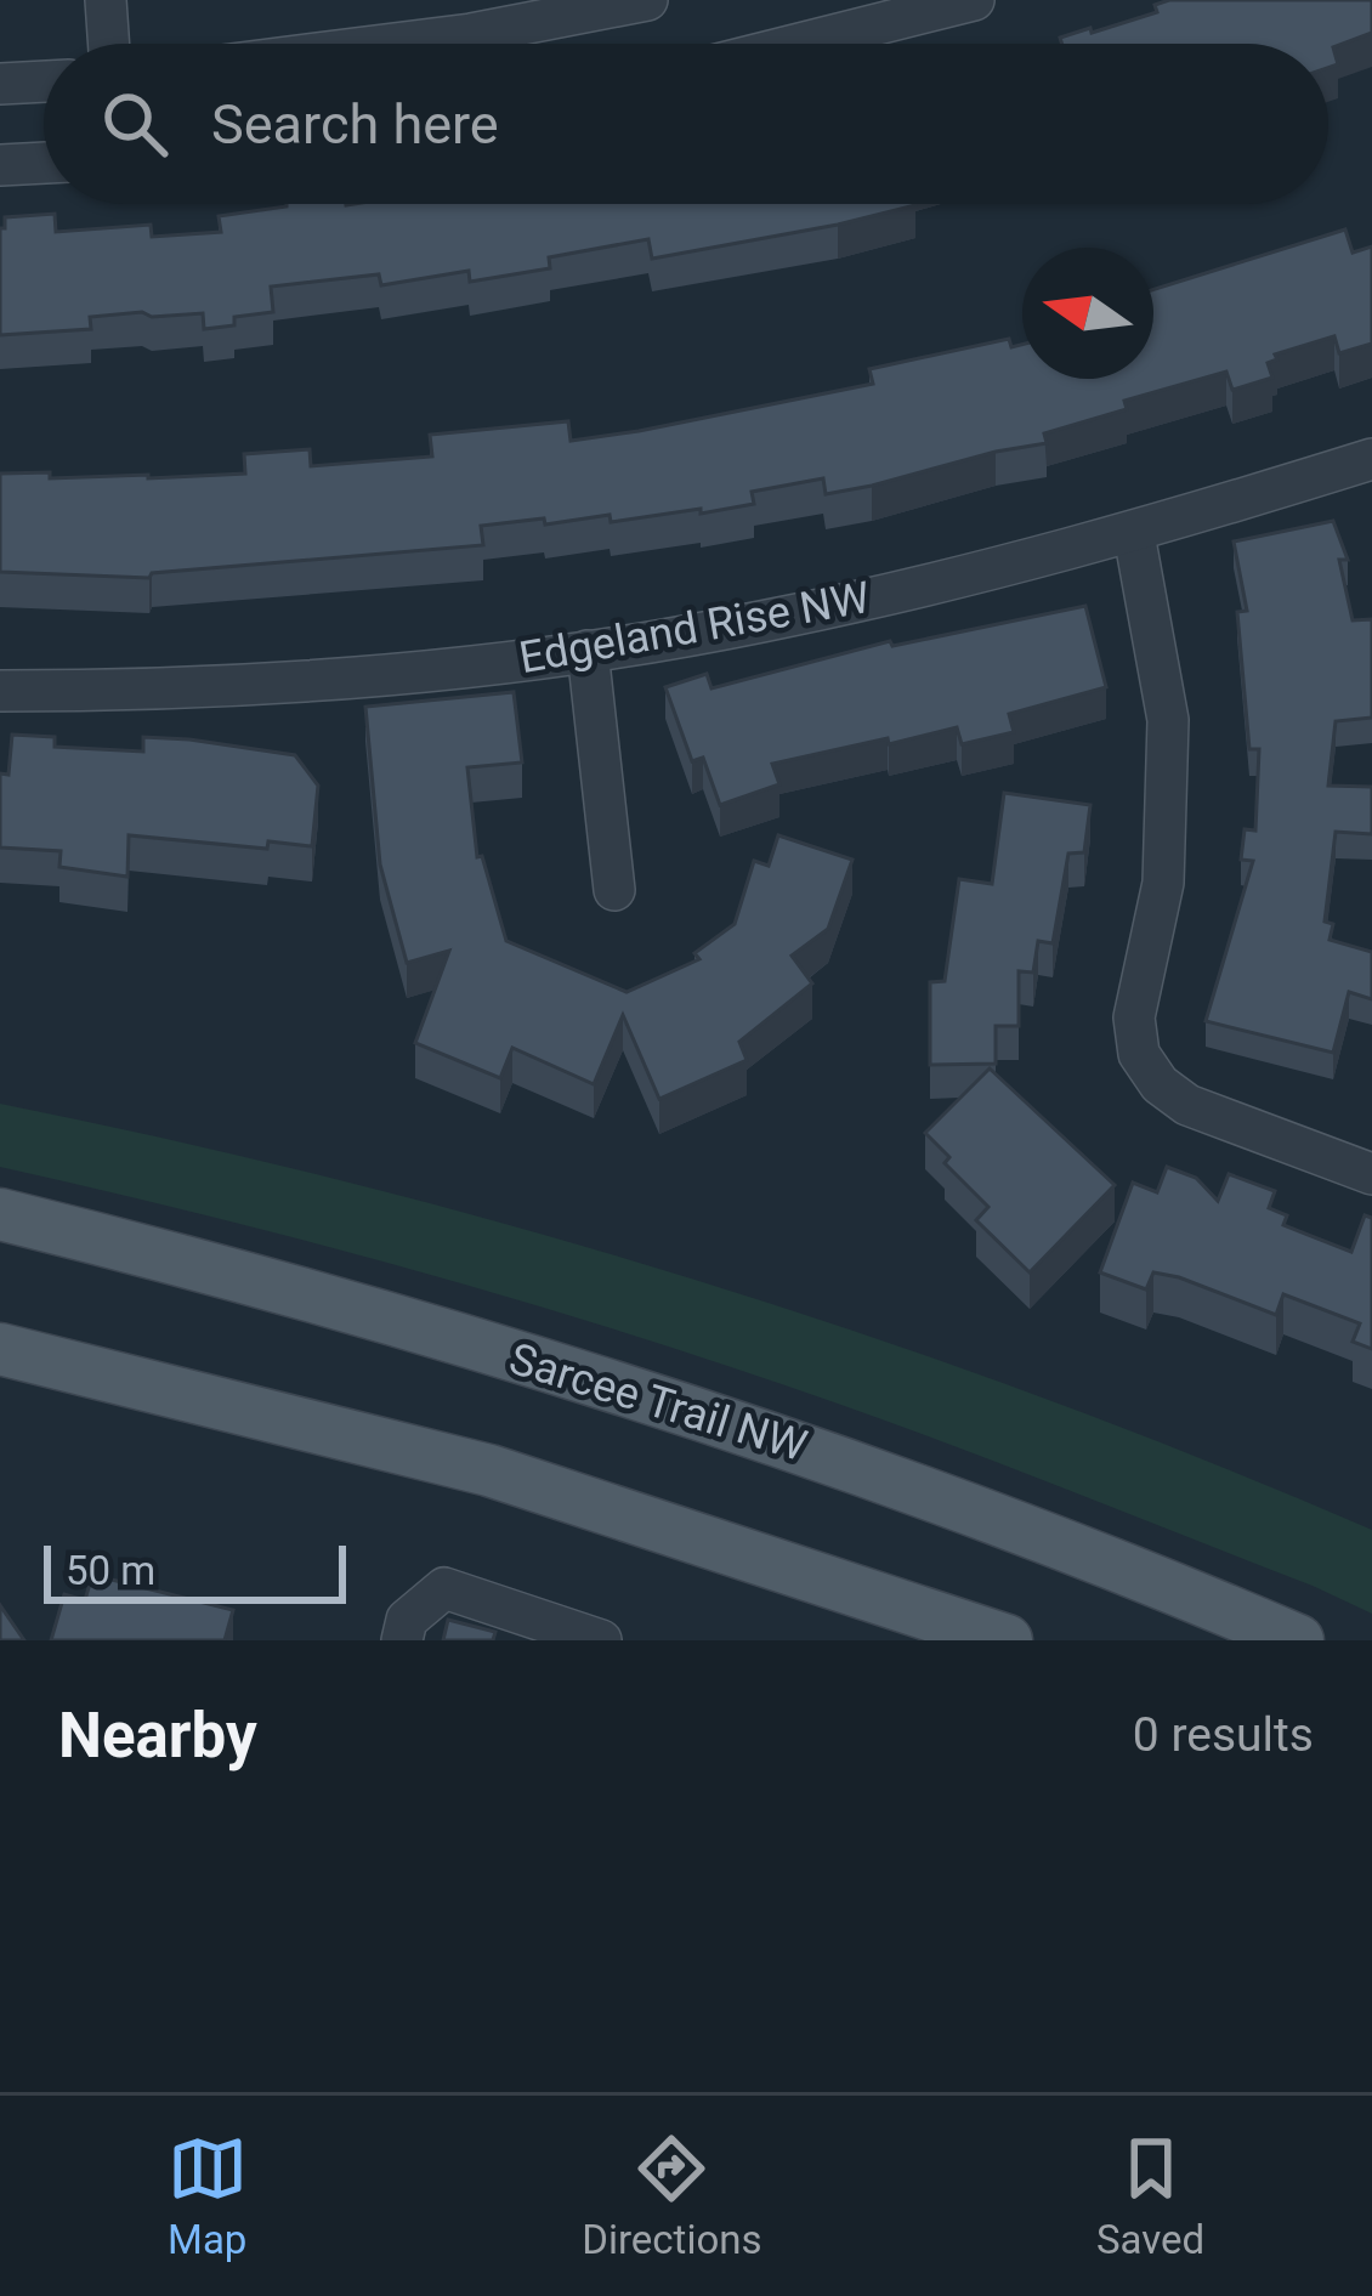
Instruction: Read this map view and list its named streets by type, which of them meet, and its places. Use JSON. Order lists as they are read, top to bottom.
{
  "streets": {
    "main road": ["Sarcee Trail NW"],
    "street": ["Edgeland Rise NW"]
  },
  "scale_bar": "50 m",
  "north": "left",
  "page": {
    "search": "Search here",
    "scale": "50 m",
    "heading": ["Nearby", "0 results"],
    "nav": ["Map", "Directions", "Saved"]
  }
}
